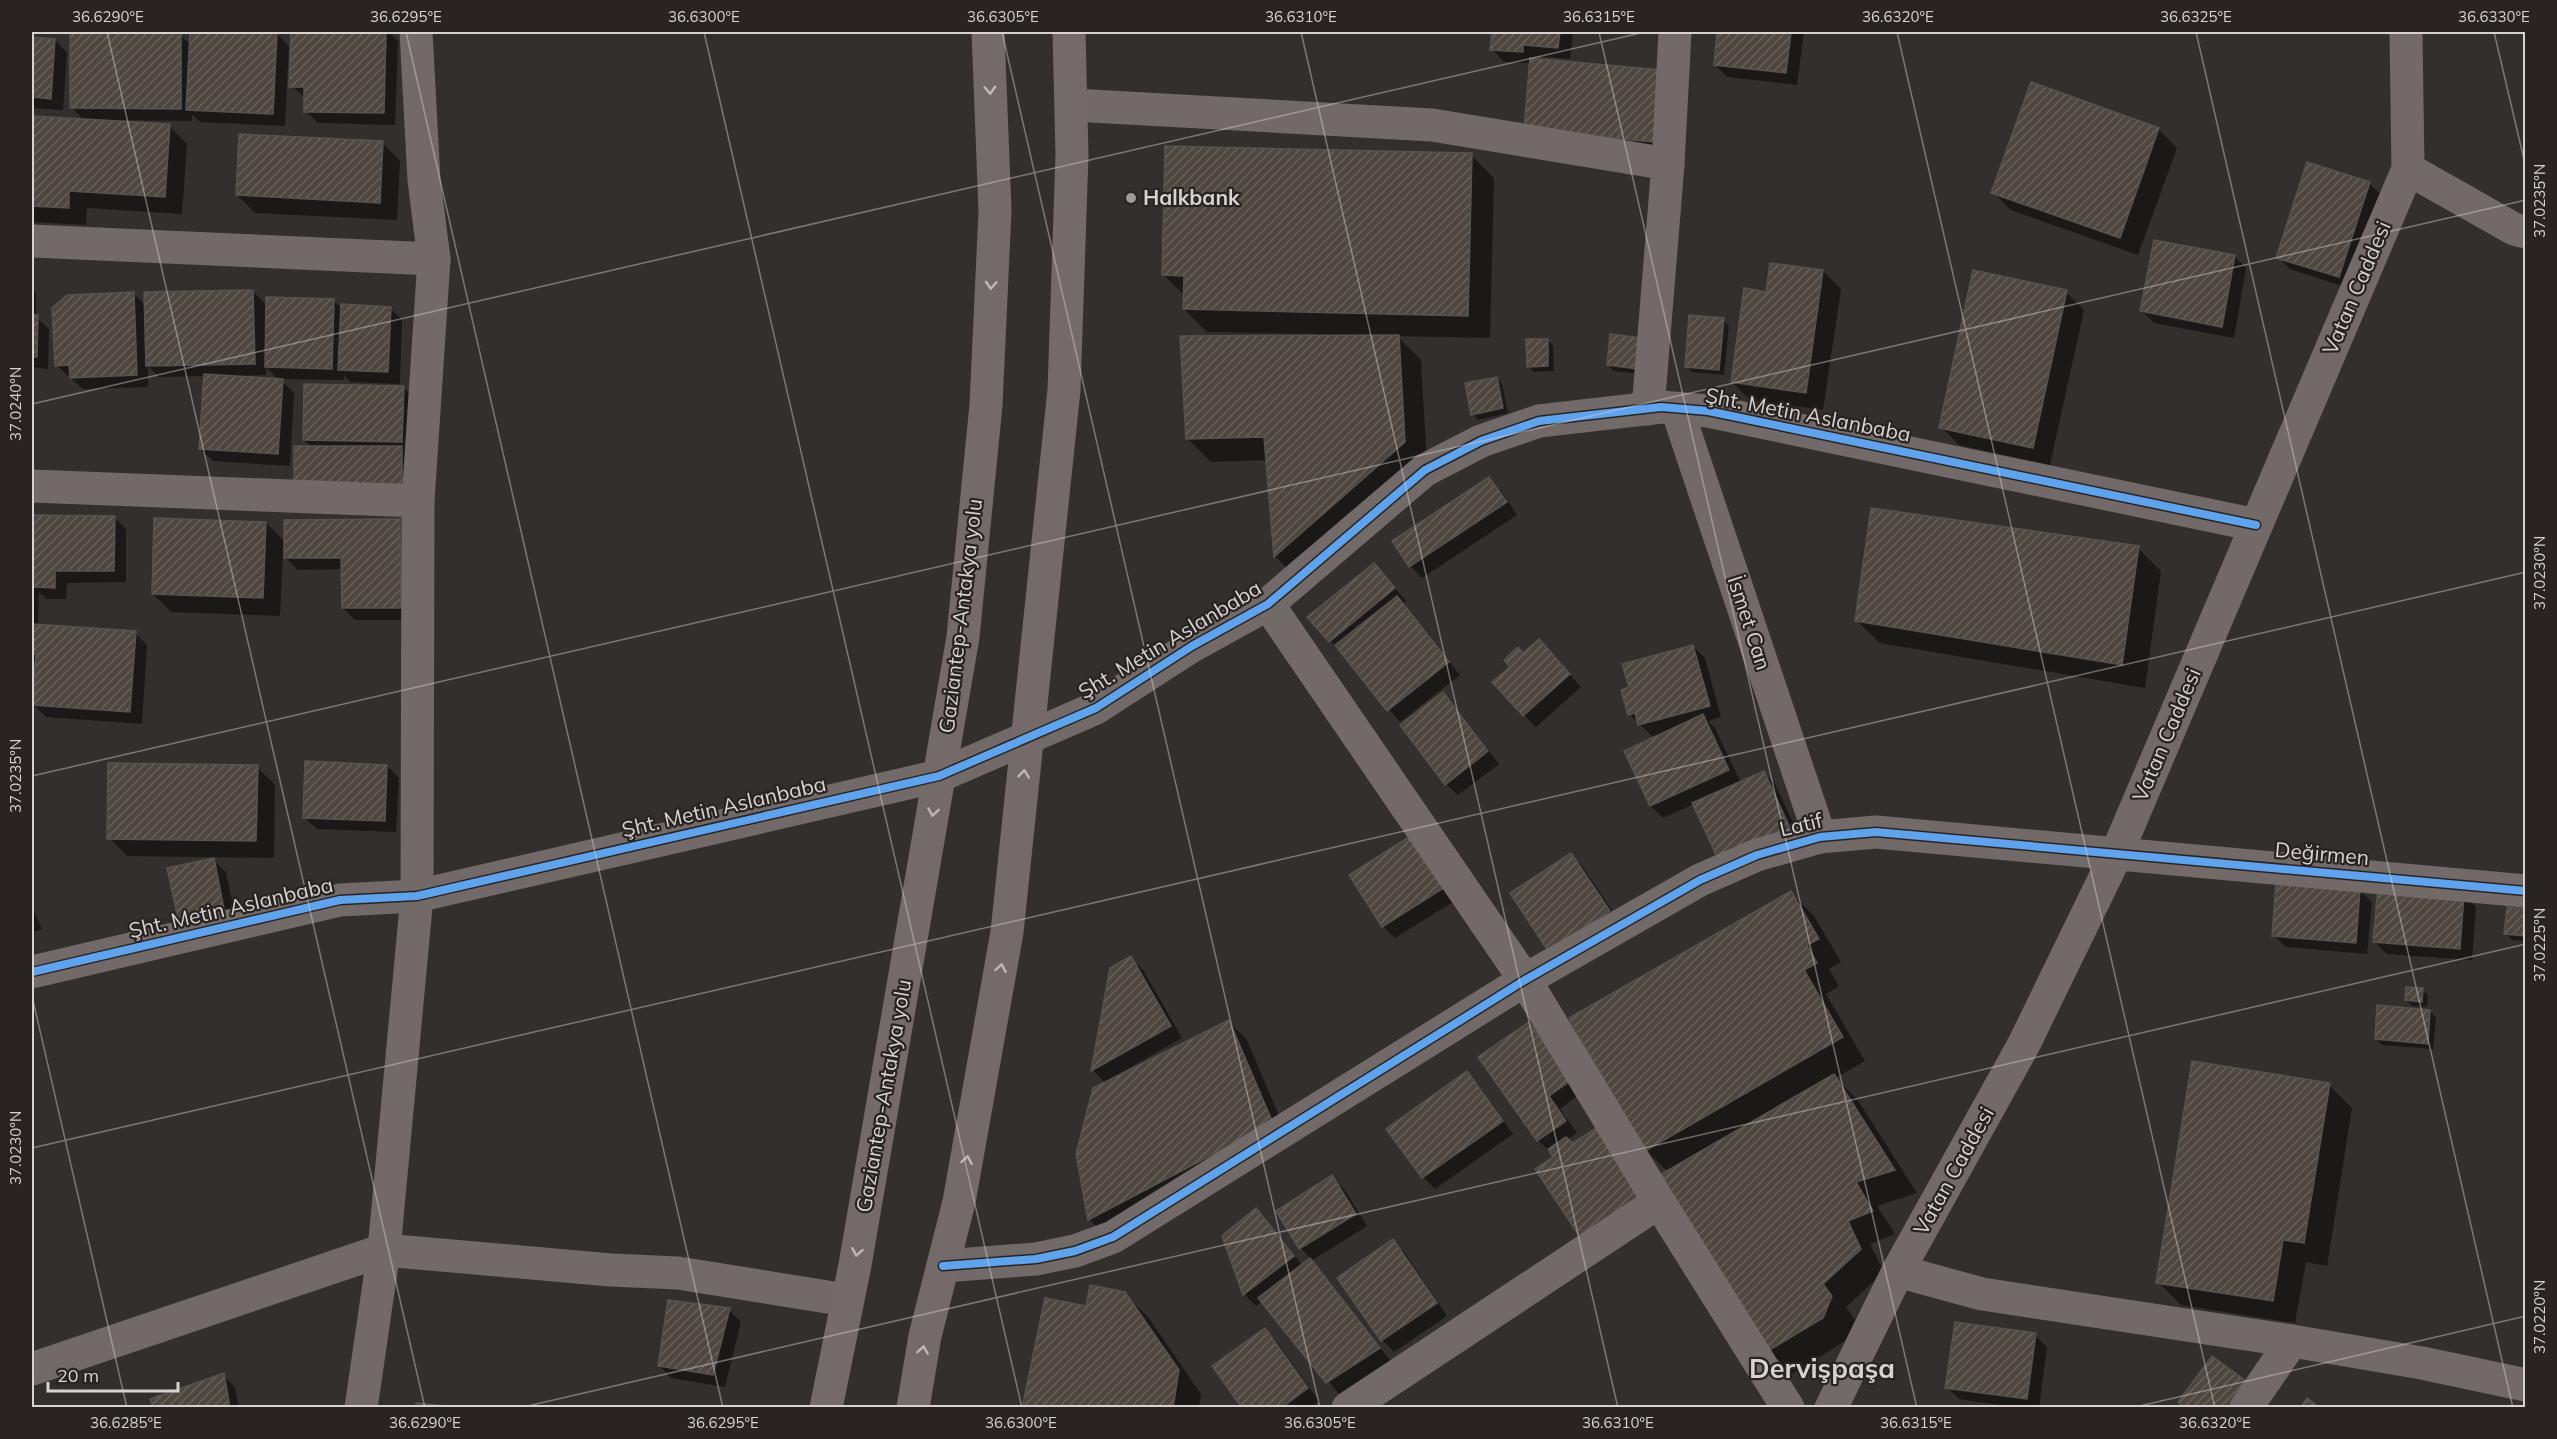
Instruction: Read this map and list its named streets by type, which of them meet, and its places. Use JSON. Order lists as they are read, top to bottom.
{
  "streets": {
    "main road": ["Gaziantep-Antakya yolu"],
    "street": [
      "Vatan Caddesi",
      "Şht. Metin Aslanbaba",
      "İsmet Can",
      "Latif",
      "Değirmen"
    ]
  },
  "crossings": [
    ["Vatan Caddesi", "Şht. Metin Aslanbaba"],
    ["Vatan Caddesi", "Latif"],
    ["Vatan Caddesi", "Değirmen"],
    ["Şht. Metin Aslanbaba", "Gaziantep-Antakya yolu"],
    ["Şht. Metin Aslanbaba", "İsmet Can"],
    ["İsmet Can", "Latif"],
    ["Latif", "Değirmen"]
  ],
  "districts": ["Dervişpaşa"],
  "places": ["Halkbank"],
  "scale_bar": "20 m",
  "coordinates": [
    "36.6290°E",
    "36.6295°E",
    "36.6300°E",
    "36.6305°E",
    "36.6310°E",
    "36.6315°E",
    "36.6320°E",
    "36.6325°E",
    "36.6330°E",
    "37.0235°N",
    "37.0240°N",
    "37.0230°N",
    "37.0225°N",
    "37.0220°N",
    "36.6285°E"
  ]
}
